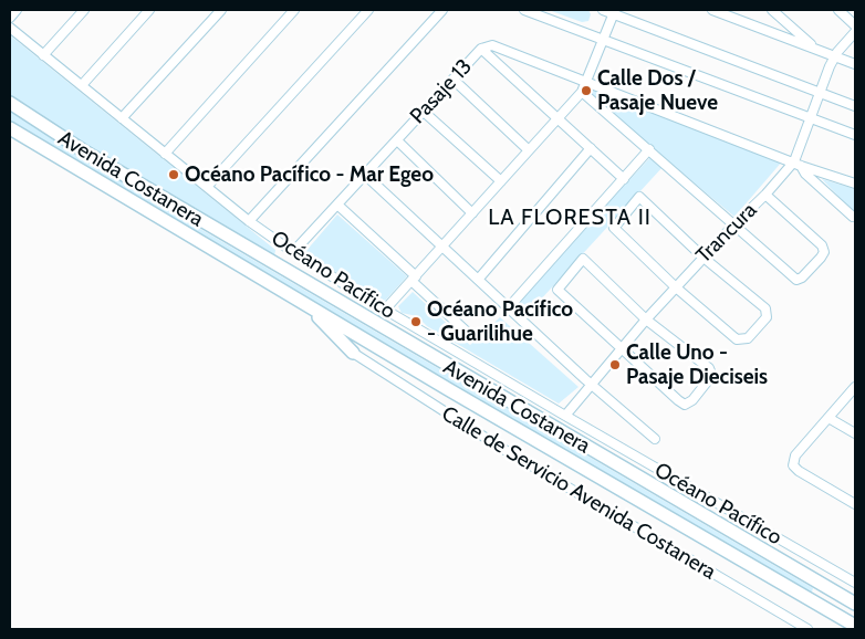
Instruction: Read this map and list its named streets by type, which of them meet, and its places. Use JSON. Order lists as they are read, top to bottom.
{
  "streets": {
    "main road": ["Avenida Costanera"],
    "street": [
      "Pasaje 13",
      "Trancura",
      "Océano Pacífico",
      "Calle de Servicio Avenida Costanera"
    ]
  },
  "crossings": [
    ["Pasaje 13", "Océano Pacífico"],
    ["Trancura", "Océano Pacífico"]
  ],
  "districts": ["LA FLORESTA II"],
  "places": [
    "Calle Dos / Pasaje Nueve",
    "Océano Pacífico - Mar Egeo",
    "Océano Pacífico - Guarilihue",
    "Calle Uno - Pasaje Dieciseis"
  ]
}
